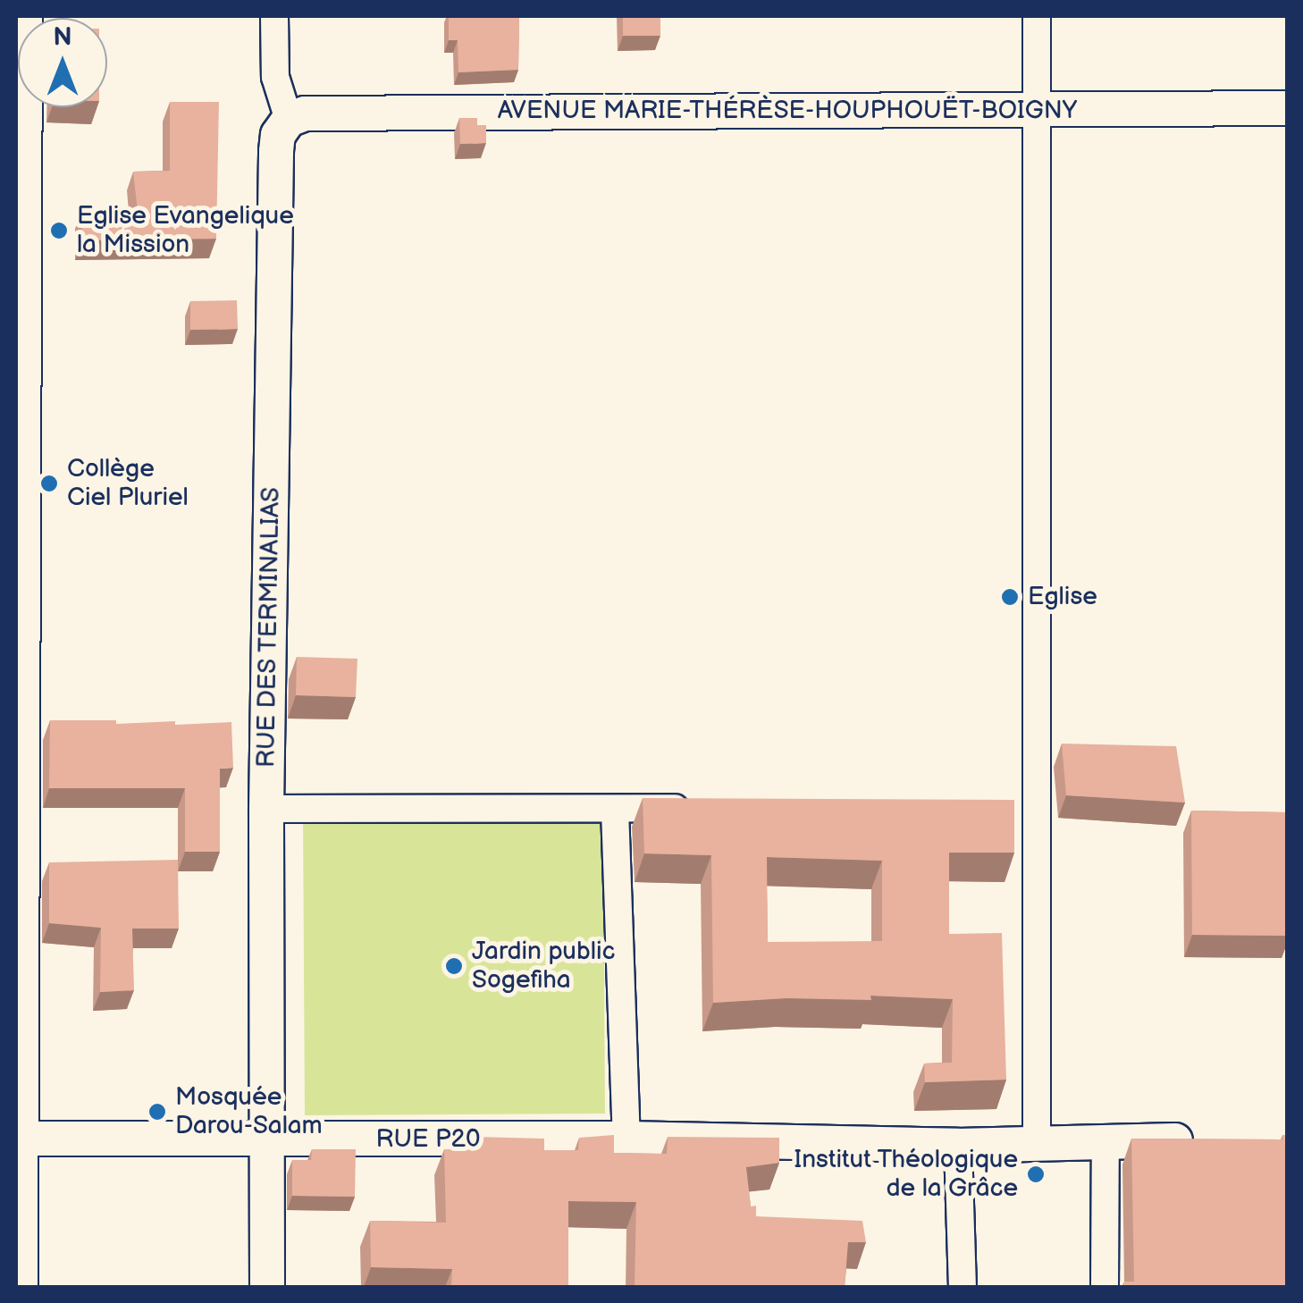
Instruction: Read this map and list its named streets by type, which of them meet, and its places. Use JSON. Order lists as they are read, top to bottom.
{
  "streets": {
    "street": ["AVENUE MARIE-THÉRÈSE-HOUPHOUËT-BOIGNY", "RUE DES TERMINALIAS", "RUE P20"]
  },
  "crossings": [
    ["AVENUE MARIE-THÉRÈSE-HOUPHOUËT-BOIGNY", "RUE DES TERMINALIAS"],
    ["RUE DES TERMINALIAS", "RUE P20"]
  ],
  "places": [
    "Eglise Evangelique la Mission",
    "Collège Ciel Pluriel",
    "Eglise",
    "Jardin public Sogefiha",
    "Mosquée Darou-Salam",
    "Institut Théologique de la Grâce"
  ],
  "north": "top"
}
